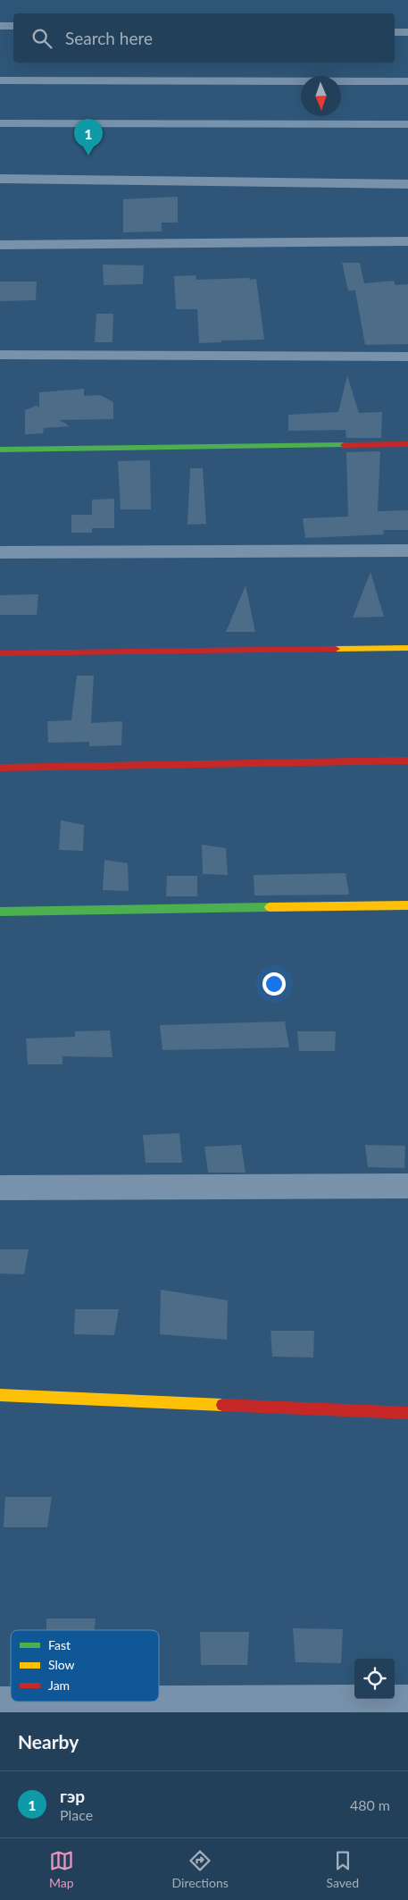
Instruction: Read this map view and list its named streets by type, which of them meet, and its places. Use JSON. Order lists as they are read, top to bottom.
{
  "legend": ["Fast", "Slow", "Jam"],
  "north": "bottom",
  "page": {
    "search": "Search here",
    "pins": "1",
    "heading": "Nearby",
    "list": [
      {
        "mark": "1",
        "name": "гэр",
        "note": "Place",
        "value": "480 m"
      }
    ],
    "nav": ["Map", "Directions", "Saved"]
  }
}
